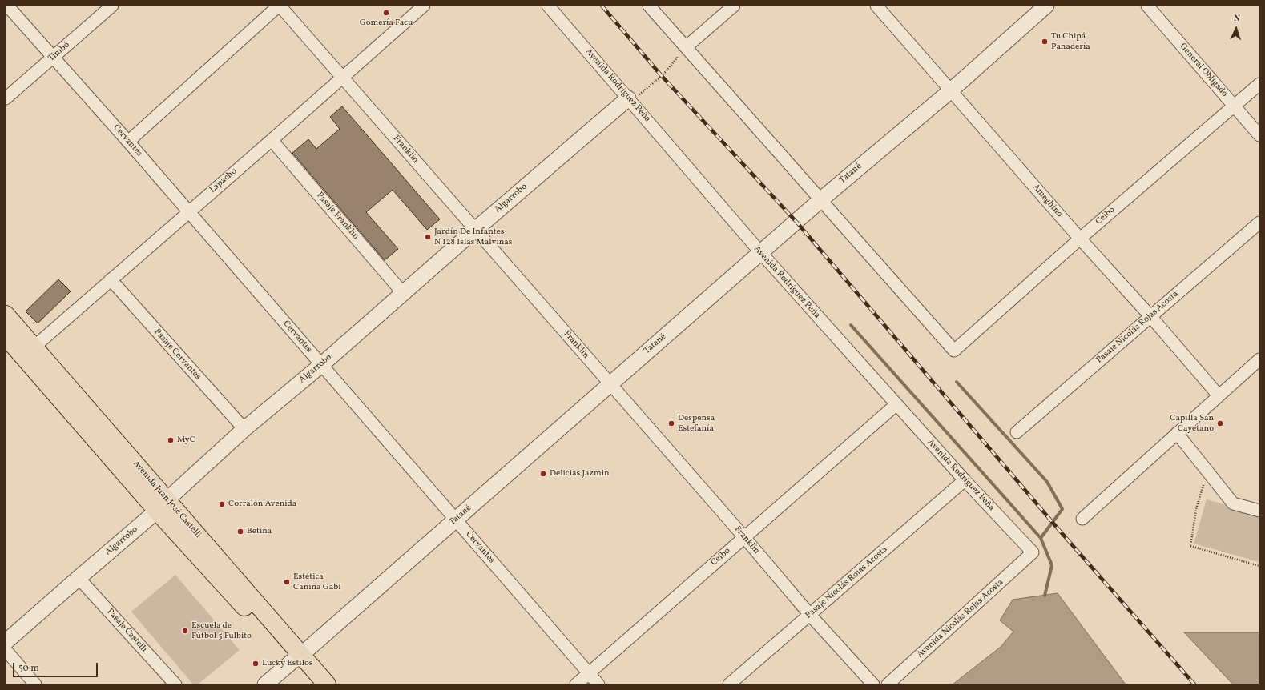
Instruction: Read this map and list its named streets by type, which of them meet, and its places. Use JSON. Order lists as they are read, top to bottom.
{
  "streets": {
    "main road": ["Avenida Juan José Castelli"],
    "street": [
      "Timbó",
      "General Obligado",
      "Avenida Rodríguez Peña",
      "Cervantes",
      "Franklin",
      "Tatané",
      "Lapacho",
      "Algarrobo",
      "Ameghino",
      "Pasaje Franklin",
      "Ceibo",
      "Pasaje Nicolás Rojas Acosta",
      "Pasaje Cervantes",
      "Avenida Nicolás Rojas Acosta",
      "Pasaje Castelli"
    ]
  },
  "crossings": [
    ["Timbó", "Cervantes"],
    ["General Obligado", "Ceibo"],
    ["Avenida Rodríguez Peña", "Tatané"],
    ["Avenida Rodríguez Peña", "Algarrobo"],
    ["Avenida Rodríguez Peña", "Ceibo"],
    ["Avenida Rodríguez Peña", "Pasaje Nicolás Rojas Acosta"],
    ["Avenida Rodríguez Peña", "Avenida Nicolás Rojas Acosta"],
    ["Cervantes", "Tatané"],
    ["Cervantes", "Lapacho"],
    ["Cervantes", "Algarrobo"],
    ["Cervantes", "Ceibo"],
    ["Franklin", "Tatané"],
    ["Franklin", "Lapacho"],
    ["Franklin", "Algarrobo"],
    ["Franklin", "Ceibo"],
    ["Franklin", "Pasaje Nicolás Rojas Acosta"],
    ["Tatané", "Ameghino"],
    ["Tatané", "Ceibo"],
    ["Tatané", "Avenida Juan José Castelli"],
    ["Lapacho", "Pasaje Franklin"],
    ["Lapacho", "Pasaje Cervantes"],
    ["Lapacho", "Avenida Juan José Castelli"],
    ["Algarrobo", "Pasaje Franklin"],
    ["Algarrobo", "Pasaje Cervantes"],
    ["Algarrobo", "Avenida Juan José Castelli"],
    ["Algarrobo", "Pasaje Castelli"],
    ["Ameghino", "Ceibo"],
    ["Ameghino", "Pasaje Nicolás Rojas Acosta"]
  ],
  "places": [
    "Gomería Facu",
    "Tu Chipá Panadería",
    "Jardín De Infantes N 128 Islas Malvinas",
    "Despensa Estefanía",
    "Capilla San Cayetano",
    "MyC",
    "Delicias Jazmin",
    "Corralón Avenida",
    "Betina",
    "Estética Canina Gabi",
    "Escuela de Fútbol 5 Fulbito",
    "Lucky Estilos"
  ],
  "scale_bar": "50 m",
  "north": "top"
}
